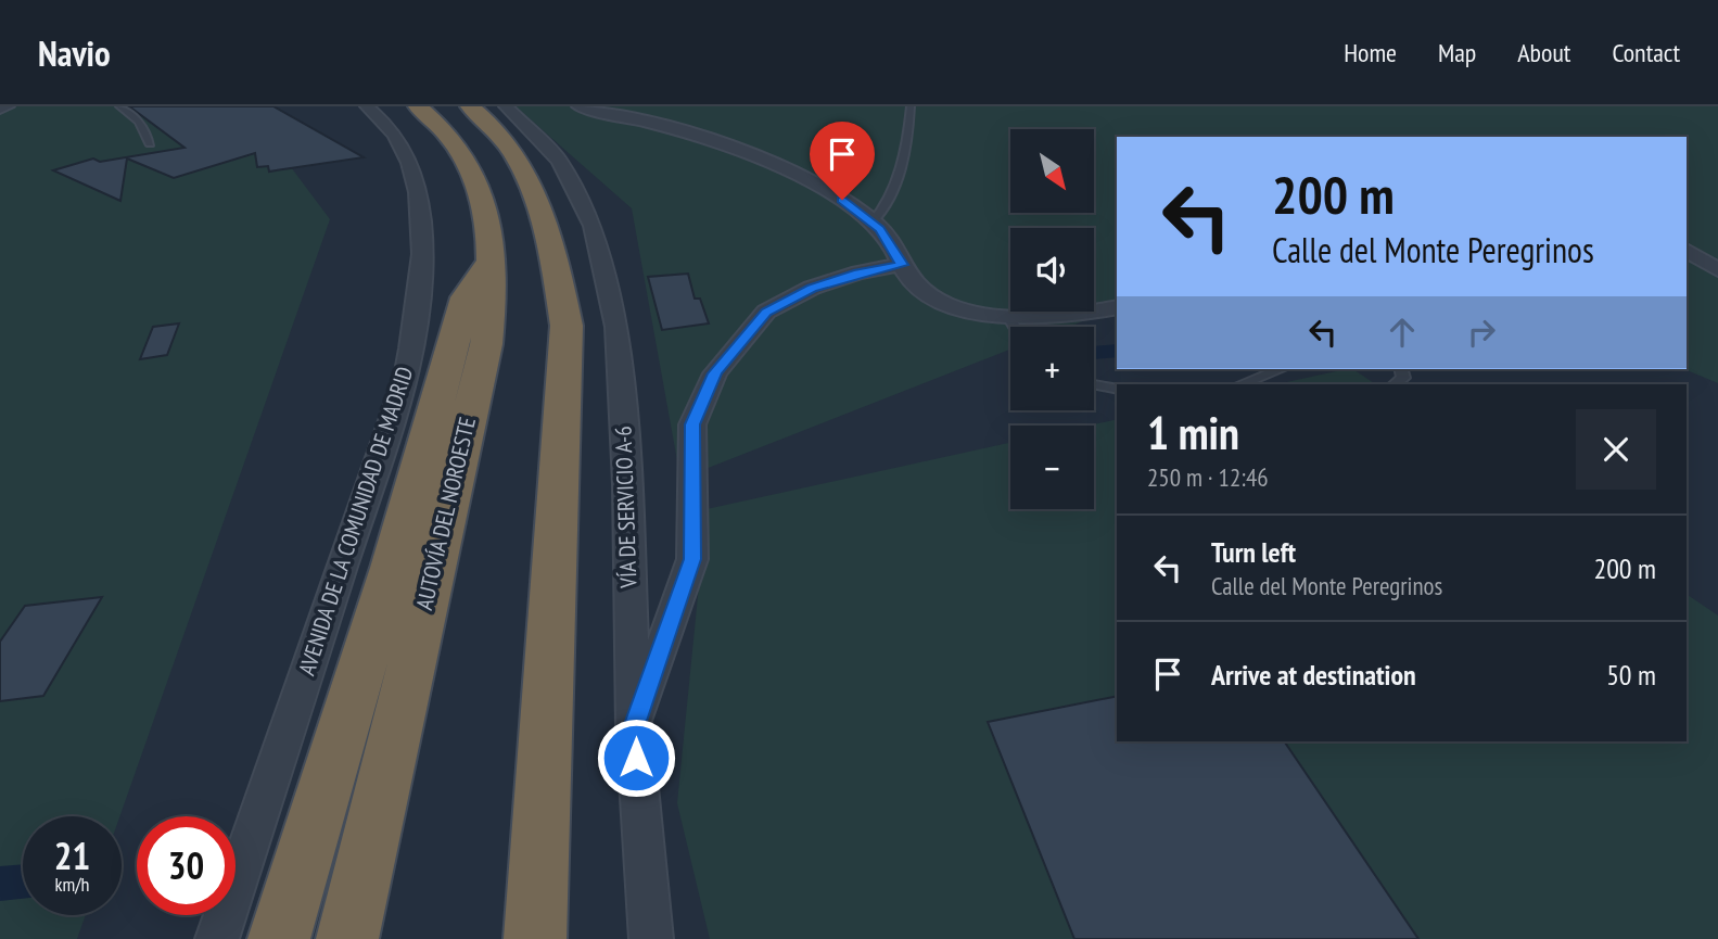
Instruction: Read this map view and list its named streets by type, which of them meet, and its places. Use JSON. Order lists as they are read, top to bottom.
{
  "streets": {
    "highway": ["AUTOVÍA DEL NOROESTE"],
    "street": ["VÍA DE SERVICIO A-6", "AVENIDA DE LA COMUNIDAD DE MADRID"]
  },
  "north": "bottom right",
  "page": {
    "header": "Navio",
    "nav": [
      "Home",
      "Map",
      "About",
      "Contact"
    ],
    "map_buttons": ["+", "−"],
    "turn": ["200 m", "Calle del Monte Peregrinos"],
    "heading": ["1 min", "250 m · 12:46"],
    "list": [
      {
        "name": "Turn left",
        "note": "Calle del Monte Peregrinos",
        "value": "200 m"
      },
      {
        "name": "Arrive at destination",
        "value": "50 m"
      }
    ],
    "speed": "21 km/h",
    "limit": "30"
  }
}
